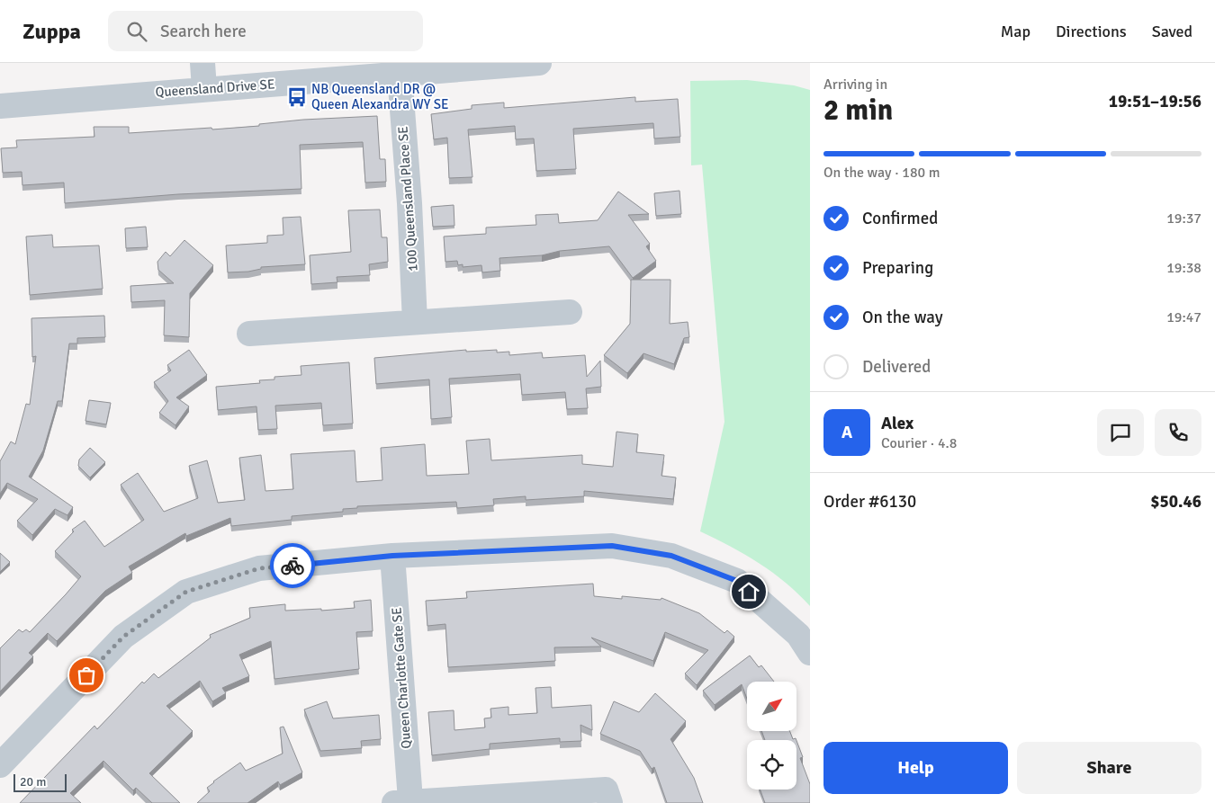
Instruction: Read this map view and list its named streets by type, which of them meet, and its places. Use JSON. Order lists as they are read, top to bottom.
{
  "streets": {
    "street": ["Queensland Drive SE", "100 Queensland Place SE", "Queen Charlotte Gate SE"]
  },
  "crossings": [
    ["Queensland Drive SE", "100 Queensland Place SE"]
  ],
  "places": {
    "bus stop": ["NB Queensland DR @ Queen Alexandra WY SE"]
  },
  "scale_bar": "20 m",
  "north": "top right",
  "page": {
    "header": "Zuppa",
    "search": "Search here",
    "nav": ["Map", "Directions", "Saved"],
    "heading": ["2 min", "Arriving in", "19:51–19:56"],
    "panel": [
      "Alex",
      "Courier · 4.8",
      "Order #6130",
      "$50.46"
    ],
    "bar": "On the way · 180 m",
    "list": [
      ["Confirmed", "19:37"],
      ["Preparing", "19:38"],
      ["On the way", "19:47"],
      "Delivered"
    ],
    "round": "A",
    "buttons": ["Help", "Share"],
    "scale": "20 m"
  }
}
